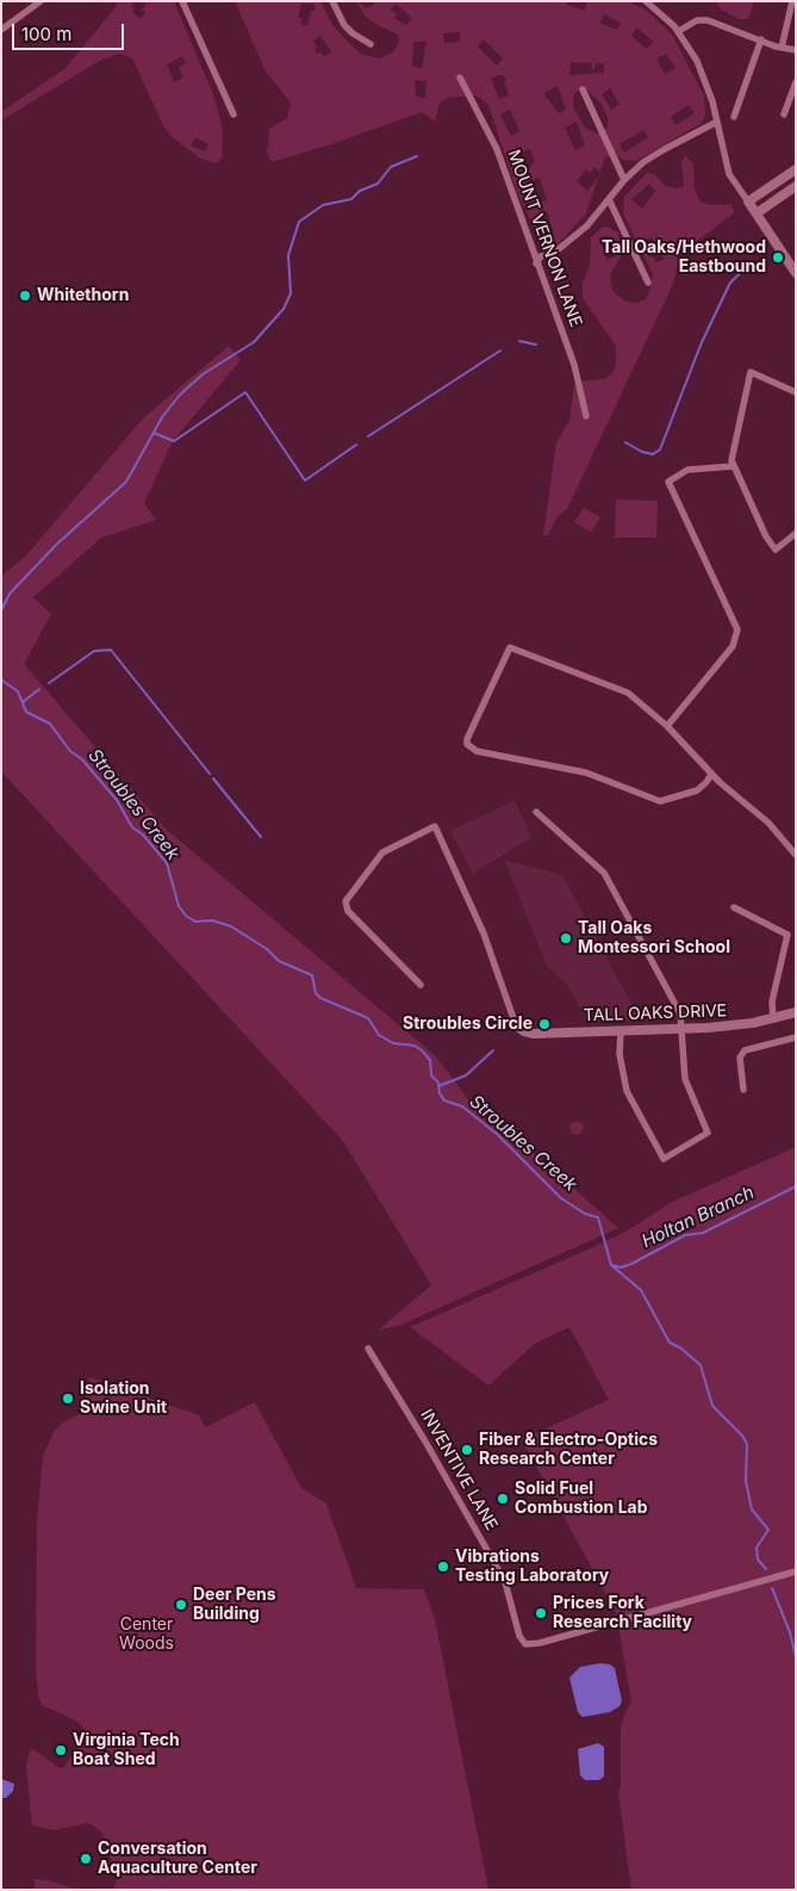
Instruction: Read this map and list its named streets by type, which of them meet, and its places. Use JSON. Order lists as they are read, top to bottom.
{
  "streets": {
    "street": ["MOUNT VERNON LANE", "TALL OAKS DRIVE", "INVENTIVE LANE"]
  },
  "water": ["Stroubles Creek", "Holtan Branch"],
  "parks": ["Center Woods"],
  "places": [
    "Tall Oaks/Hethwood Eastbound",
    "Whitethorn",
    "Tall Oaks Montessori School",
    "Stroubles Circle",
    "Isolation Swine Unit",
    "Fiber & Electro-Optics Research Center",
    "Solid Fuel Combustion Lab",
    "Vibrations Testing Laboratory",
    "Deer Pens Building",
    "Prices Fork Research Facility",
    "Virginia Tech Boat Shed",
    "Conversation Aquaculture Center"
  ],
  "scale_bar": "100 m"
}
